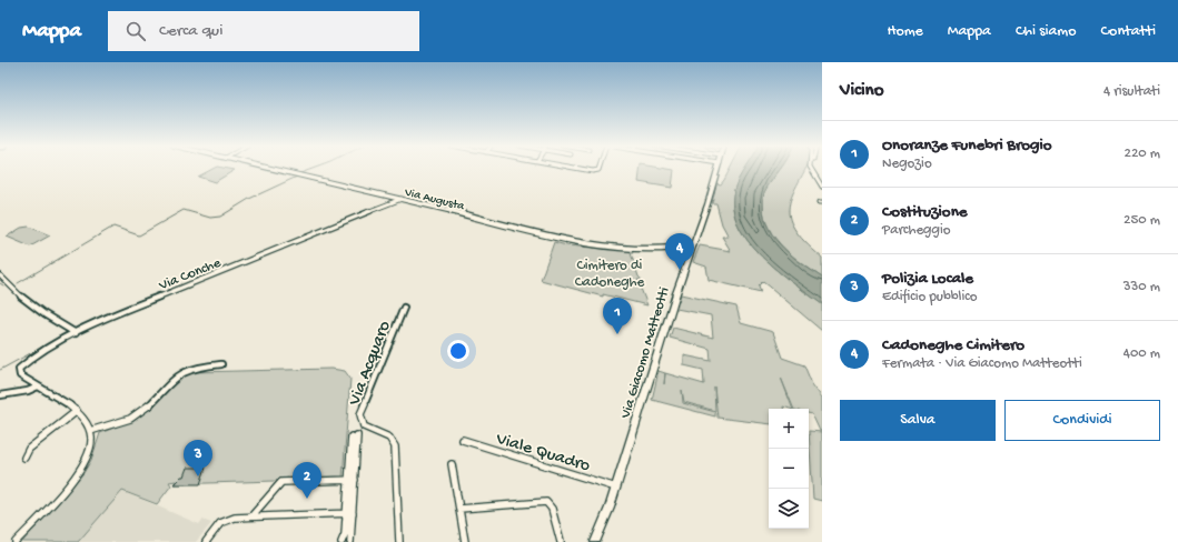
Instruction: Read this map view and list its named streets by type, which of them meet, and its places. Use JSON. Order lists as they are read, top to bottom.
{
  "streets": {
    "main road": ["Via Giacomo Matteotti"],
    "street": [
      "Via Augusta",
      "Via Conche",
      "Via Acquaro",
      "Viale Quadro"
    ]
  },
  "crossings": [
    ["Via Augusta", "Via Conche"],
    ["Via Augusta", "Via Giacomo Matteotti"],
    ["Via Giacomo Matteotti", "Viale Quadro"]
  ],
  "parks": ["Cimitero di Cadoneghe"],
  "page": {
    "header": "Mappa",
    "search": "Cerca qui",
    "nav": [
      "Home",
      "Mappa",
      "Chi siamo",
      "Contatti"
    ],
    "heading": ["Vicino", "4 risultati"],
    "list": [
      {
        "mark": "1",
        "name": "Onoranze Funebri Brogio",
        "note": "Negozio",
        "value": "220 m"
      },
      {
        "mark": "2",
        "name": "Costituzione",
        "note": "Parcheggio",
        "value": "250 m"
      },
      {
        "mark": "3",
        "name": "Polizia Locale",
        "note": "Edificio pubblico",
        "value": "330 m"
      },
      {
        "mark": "4",
        "name": "Cadoneghe Cimitero",
        "note": "Fermata · Via Giacomo Matteotti",
        "value": "400 m"
      }
    ],
    "pins": [
      "4",
      "1",
      "3",
      "2"
    ],
    "buttons": ["Salva", "Condividi"],
    "map_buttons": ["+", "−"]
  }
}
